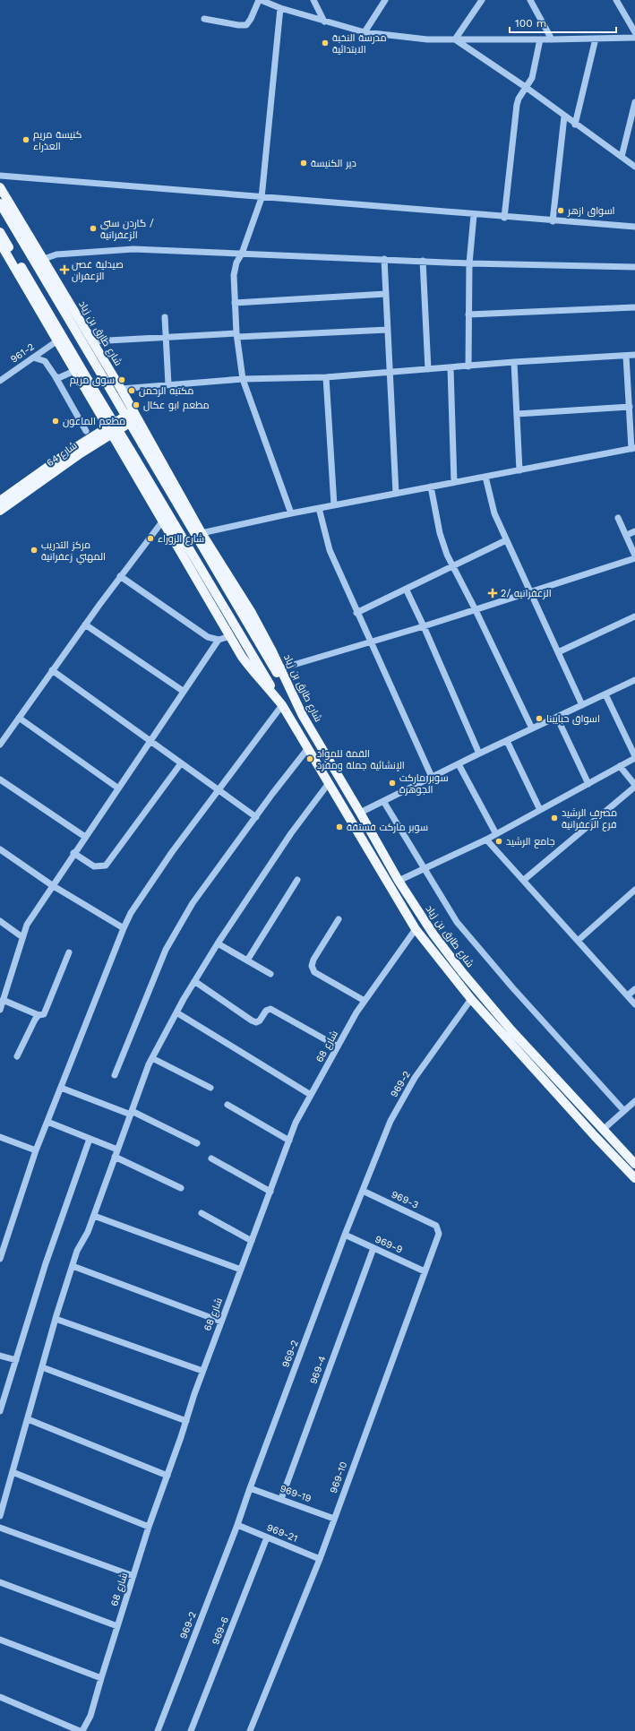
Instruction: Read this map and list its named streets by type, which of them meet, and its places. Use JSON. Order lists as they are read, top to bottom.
{
  "streets": {
    "main road": ["شارع طارق بن زياد", "شارع 64"],
    "street": [
      "961-2",
      "شارع 68",
      "969-2",
      "969-3",
      "969-9",
      "969-4",
      "969-10",
      "969-19",
      "969-21",
      "969-6"
    ]
  },
  "crossings": [
    ["شارع طارق بن زياد", "شارع 64"],
    ["969-2", "969-3"],
    ["969-2", "969-9"],
    ["969-2", "969-19"],
    ["969-2", "969-21"],
    ["969-3", "969-10"],
    ["969-9", "969-4"],
    ["969-9", "969-10"],
    ["969-4", "969-19"],
    ["969-10", "969-19"],
    ["969-10", "969-21"],
    ["969-21", "969-6"]
  ],
  "places": {
    "other": [
      "مدرسة النخبة الابتدائية",
      "كنيسة مريم العذراء",
      "دير الكنيسة",
      "اسواق ازهر",
      "گاردن ستي / الزعفرانية",
      "سوق مريم",
      "مكتبه الرحمن",
      "مطعم ابو عكال",
      "مطعم الماعون",
      "شارع الزوراء",
      "مركز التدريب المهني زعفرانية",
      "اسواق حبايبنا",
      "القمة للمواد الإنشائية جملة ومفرد",
      "سوبر ماركت الجوهرة",
      "مصرف الرشيد فرع الزعفرانية",
      "سوبر ماركت فستقة",
      "جامع الرشيد"
    ],
    "health": ["صيدلية غصن الزعفران", "الزعفرانيه /2"]
  },
  "scale_bar": "100 m"
}
